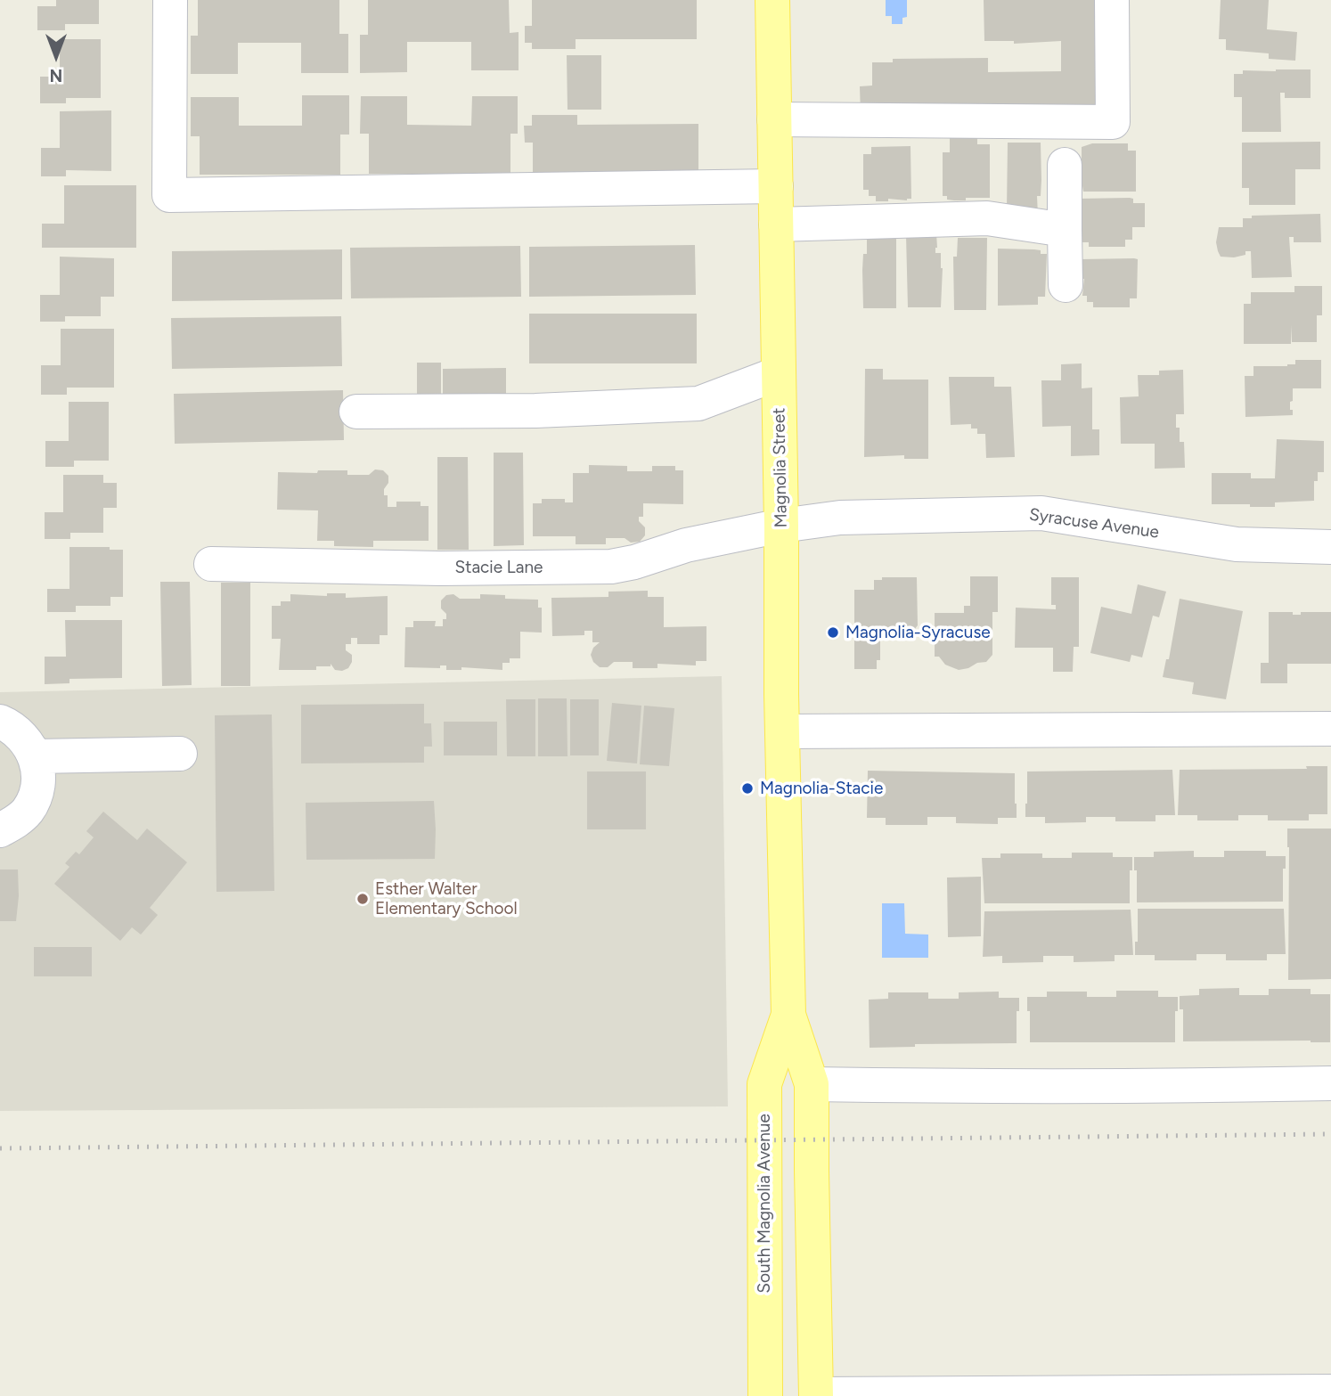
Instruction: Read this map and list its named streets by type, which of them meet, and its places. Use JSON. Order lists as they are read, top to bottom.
{
  "streets": {
    "main road": ["Magnolia Street", "South Magnolia Avenue"],
    "street": ["Syracuse Avenue", "Stacie Lane"]
  },
  "crossings": [
    ["Magnolia Street", "Syracuse Avenue"],
    ["Magnolia Street", "Stacie Lane"],
    ["Magnolia Street", "South Magnolia Avenue"],
    ["Syracuse Avenue", "Stacie Lane"]
  ],
  "places": ["Magnolia-Syracuse", "Magnolia-Stacie", "Esther Walter Elementary School"],
  "north": "bottom"
}
